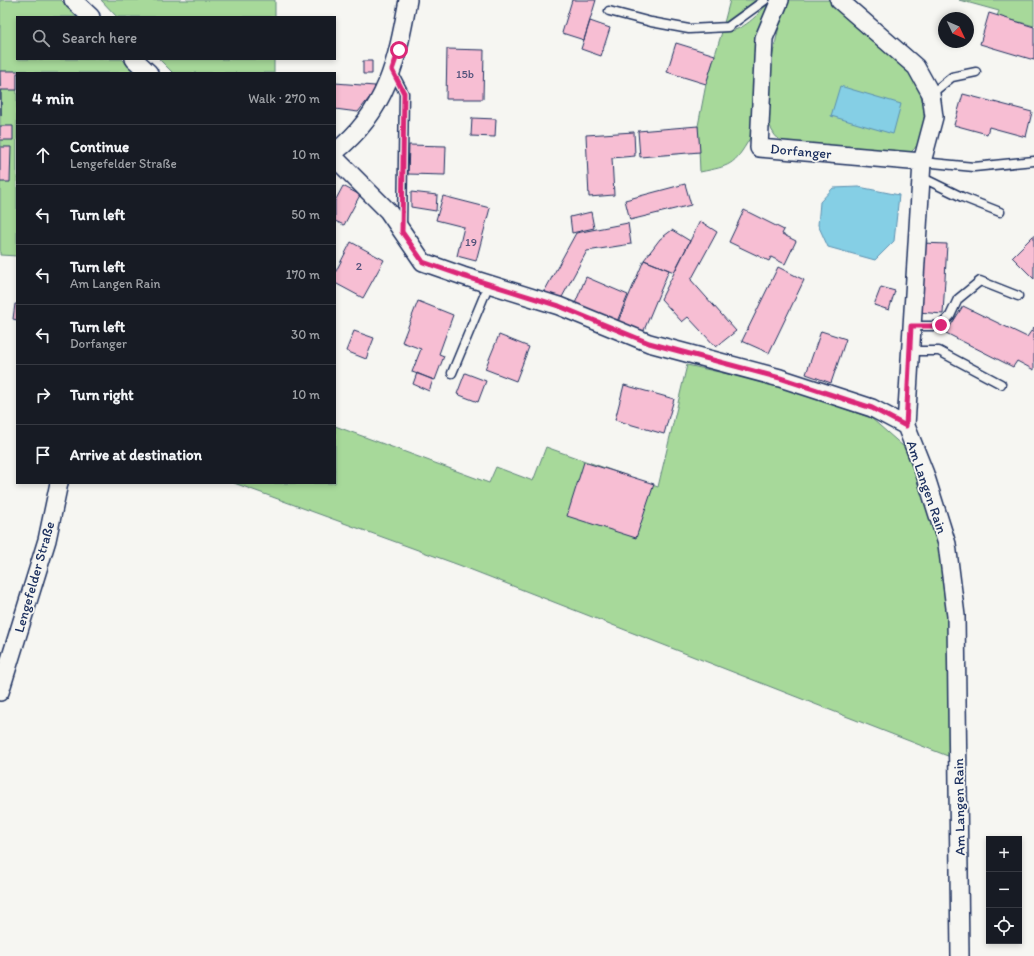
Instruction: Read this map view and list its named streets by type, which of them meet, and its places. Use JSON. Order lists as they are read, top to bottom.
{
  "streets": {
    "street": ["Dorfanger", "Am Langen Rain", "Lengefelder Straße"]
  },
  "house_numbers": ["15b", "19", "2"],
  "north": "bottom right",
  "page": {
    "search": "Search here",
    "heading": ["4 min", "Walk · 270 m"],
    "list": [
      ["Continue", "Lengefelder Straße", "10 m"],
      ["Turn left", "50 m"],
      ["Turn left", "Am Langen Rain", "170 m"],
      ["Turn left", "Dorfanger", "30 m"],
      ["Turn right", "10 m"],
      "Arrive at destination"
    ],
    "map_buttons": ["+", "−"]
  }
}
